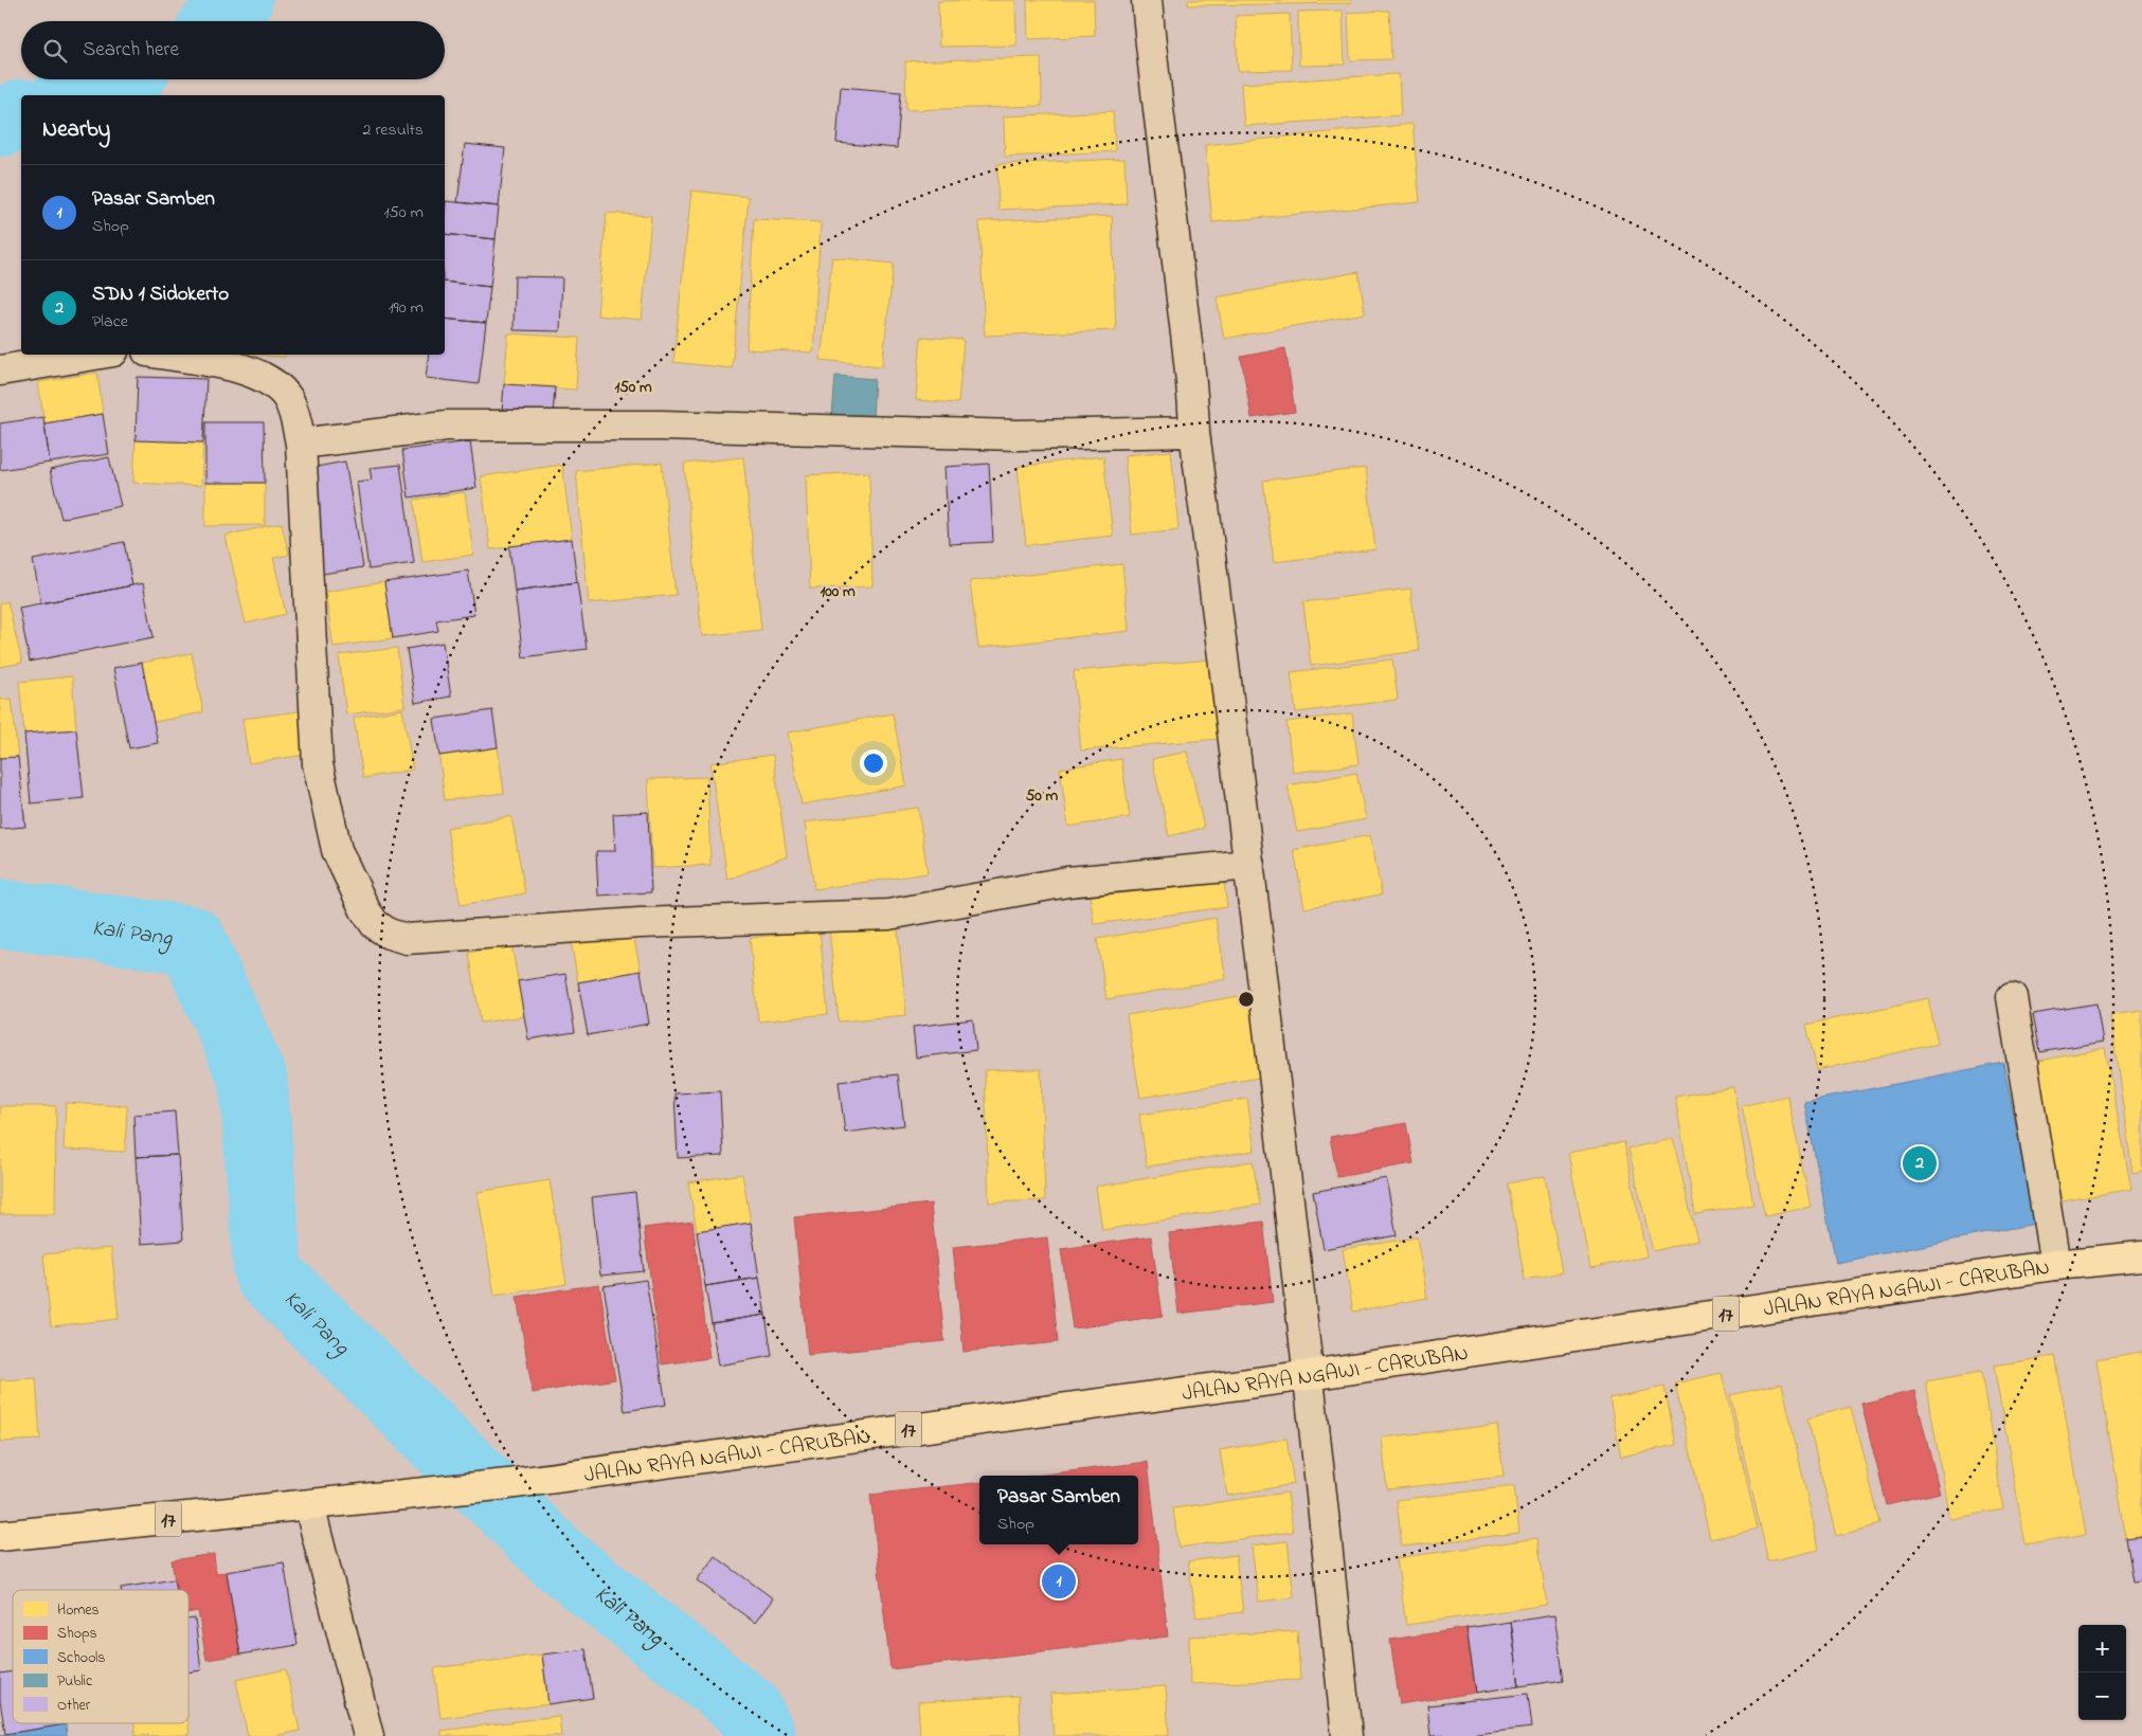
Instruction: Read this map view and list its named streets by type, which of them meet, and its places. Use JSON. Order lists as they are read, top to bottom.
{
  "streets": {
    "highway": ["JALAN RAYA NGAWI - CARUBAN", "17"]
  },
  "crossings": [
    ["JALAN RAYA NGAWI - CARUBAN", "17"]
  ],
  "water": ["Kali Pang"],
  "legend": [
    "Homes",
    "Shops",
    "Schools",
    "Public",
    "Other"
  ],
  "page": {
    "search": "Search here",
    "heading": ["Nearby", "2 results"],
    "list": [
      {
        "mark": "1",
        "name": "Pasar Samben",
        "note": "Shop",
        "value": "150 m"
      },
      {
        "mark": "2",
        "name": "SDN 1 Sidokerto",
        "note": "Place",
        "value": "190 m"
      }
    ],
    "pins": ["2", "1"],
    "popup": ["Pasar Samben", "Shop"],
    "map_buttons": ["+", "−"]
  },
  "rings": ["150 m", "100 m", "50 m"]
}
